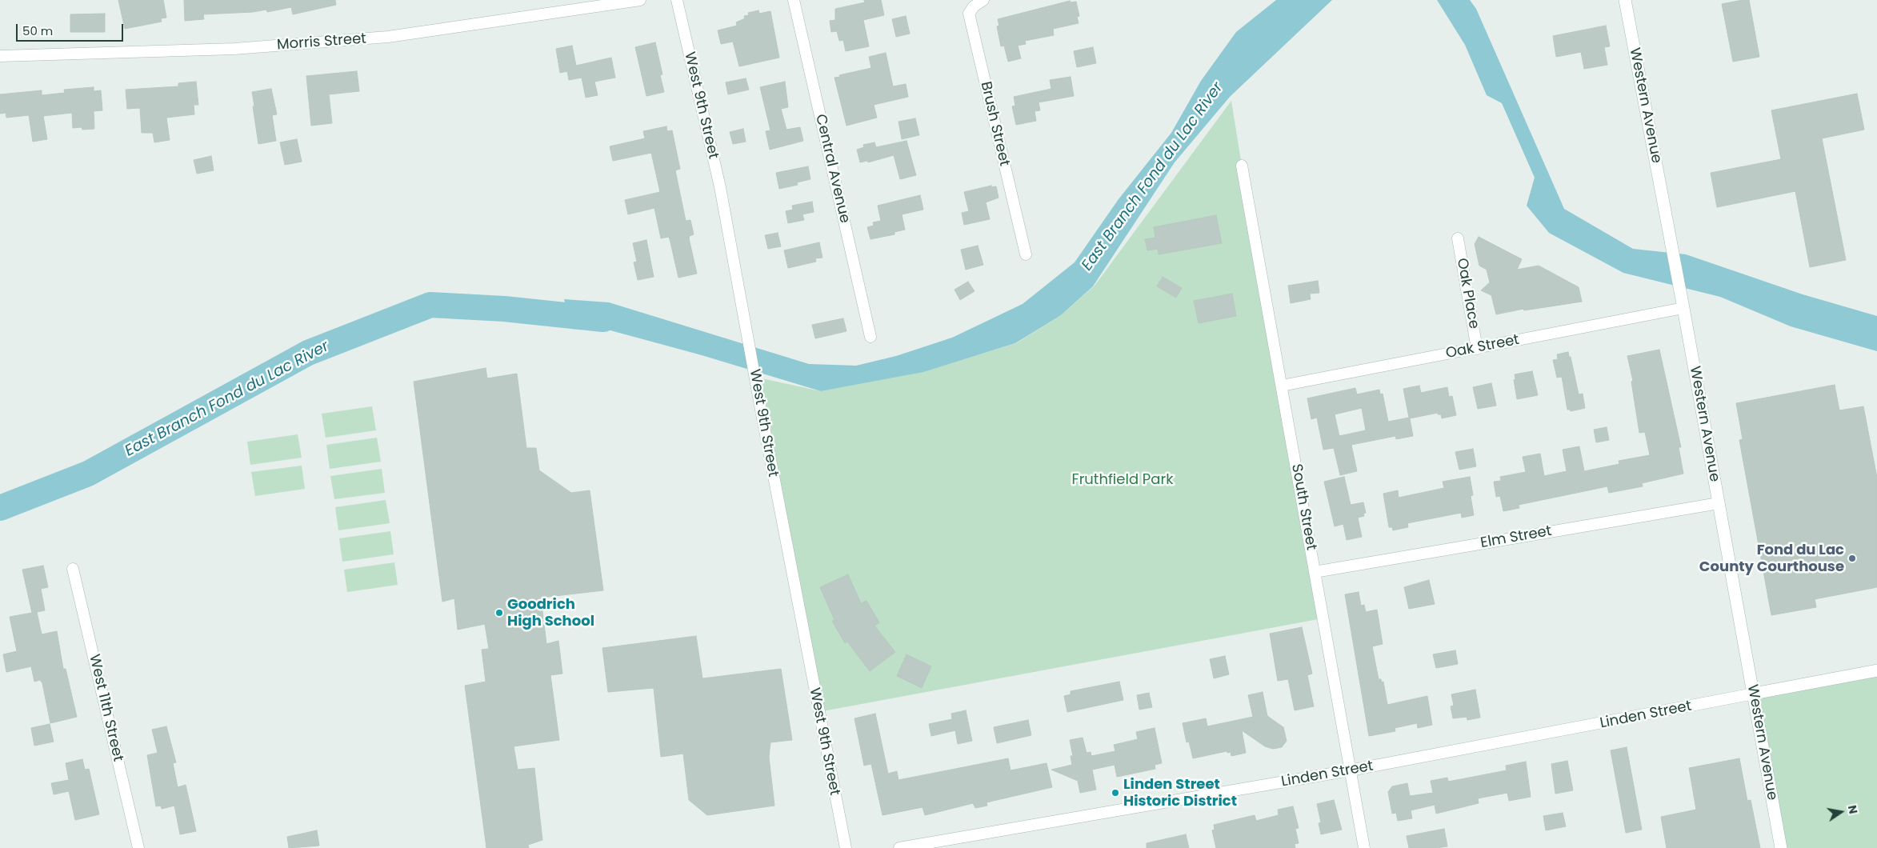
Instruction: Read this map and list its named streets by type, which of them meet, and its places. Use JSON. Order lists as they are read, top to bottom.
{
  "streets": {
    "main road": ["Western Avenue"],
    "street": [
      "Morris Street",
      "West 9th Street",
      "Brush Street",
      "Central Avenue",
      "Oak Place",
      "Oak Street",
      "South Street",
      "Elm Street",
      "West 11th Street",
      "Linden Street"
    ]
  },
  "crossings": [
    ["Western Avenue", "Oak Street"],
    ["Western Avenue", "Elm Street"],
    ["Western Avenue", "Linden Street"],
    ["Oak Place", "Oak Street"],
    ["Oak Street", "South Street"],
    ["South Street", "Elm Street"],
    ["South Street", "Linden Street"]
  ],
  "water": ["East Branch Fond du Lac River"],
  "parks": ["Fruthfield Park"],
  "places": ["Fond du Lac County Courthouse", "Goodrich High School", "Linden Street Historic District"],
  "scale_bar": "50 m",
  "north": "right"
}
